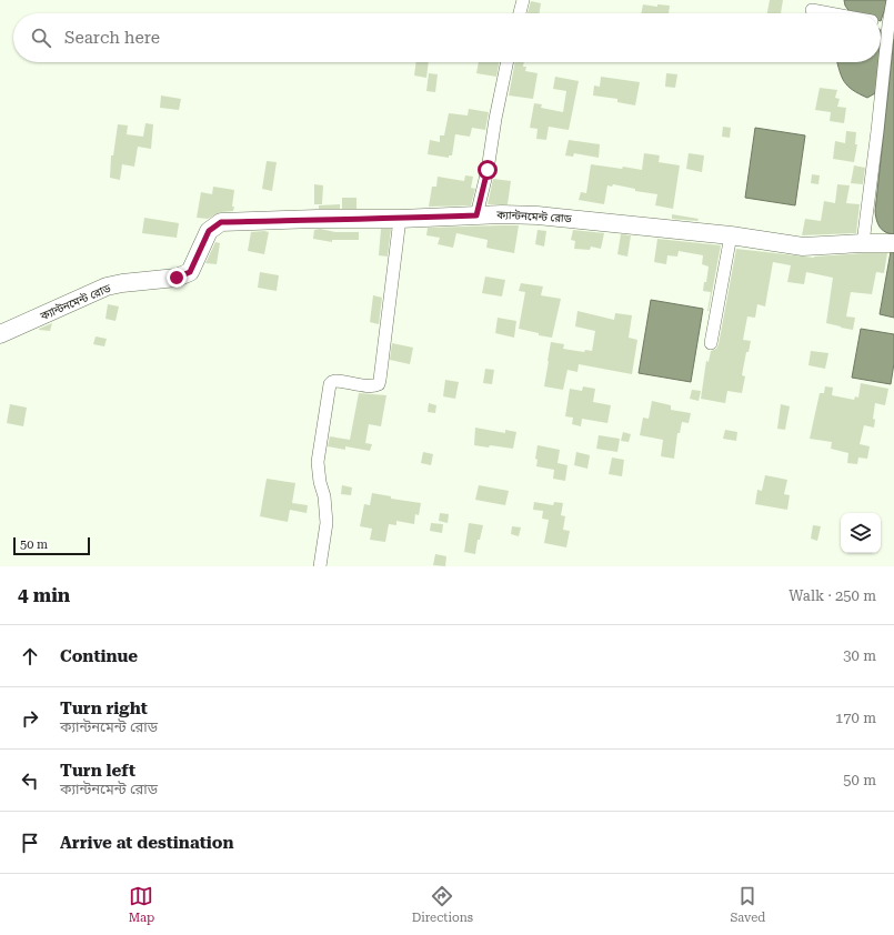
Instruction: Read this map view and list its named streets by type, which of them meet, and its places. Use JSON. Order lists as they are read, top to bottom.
{
  "streets": {
    "main road": ["ক্যান্টনমেন্ট রোড"]
  },
  "scale_bar": "50 m",
  "page": {
    "search": "Search here",
    "scale": "50 m",
    "heading": ["4 min", "Walk · 250 m"],
    "list": [
      ["Continue", "30 m"],
      ["Turn right", "ক্যান্টনমেন্ট রোড", "170 m"],
      ["Turn left", "ক্যান্টনমেন্ট রোড", "50 m"],
      "Arrive at destination"
    ],
    "nav": ["Map", "Directions", "Saved"]
  }
}
